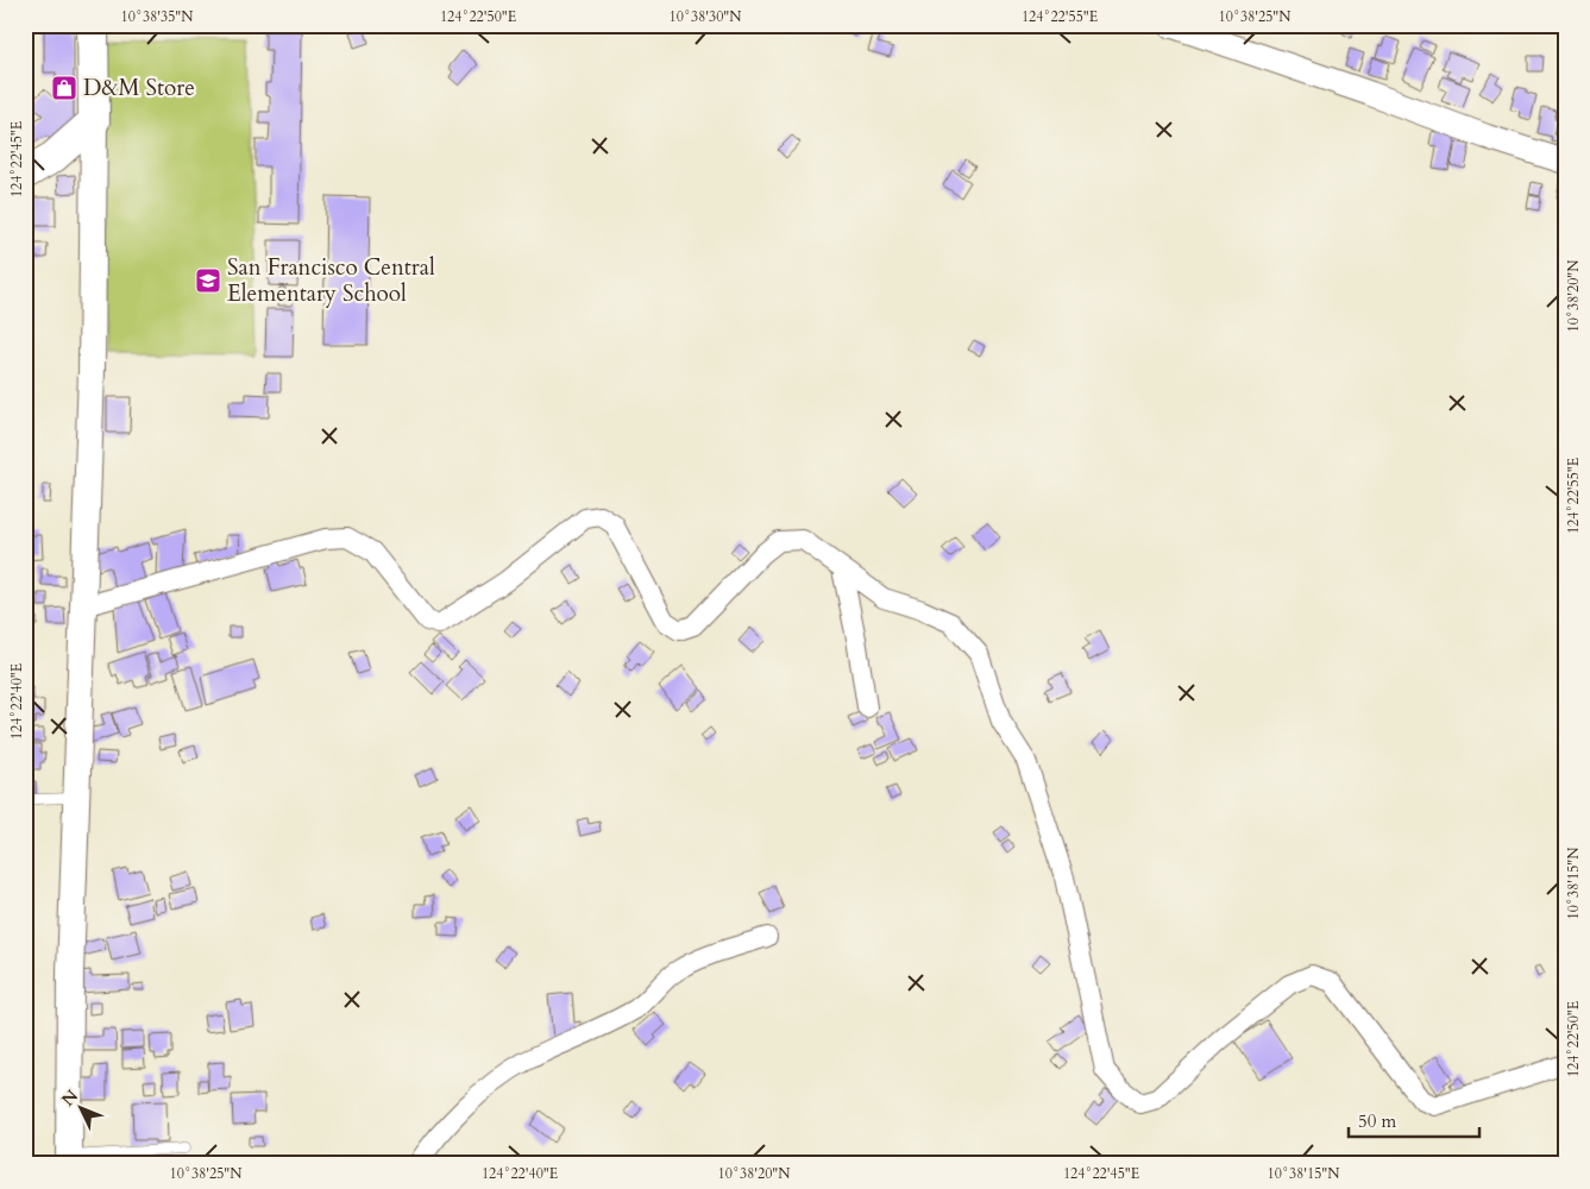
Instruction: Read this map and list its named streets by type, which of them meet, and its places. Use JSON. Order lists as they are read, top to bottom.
{
  "places": {
    "shop": ["D&M Store"],
    "school or university": ["San Francisco Central Elementary School"]
  },
  "scale_bar": "50 m",
  "north": "top left",
  "coordinates": [
    "10°38'35\"N",
    "124°22'50\"E",
    "10°38'30\"N",
    "124°22'55\"E",
    "10°38'25\"N",
    "124°22'45\"E",
    "10°38'20\"N",
    "124°22'40\"E",
    "10°38'15\"N"
  ]
}
